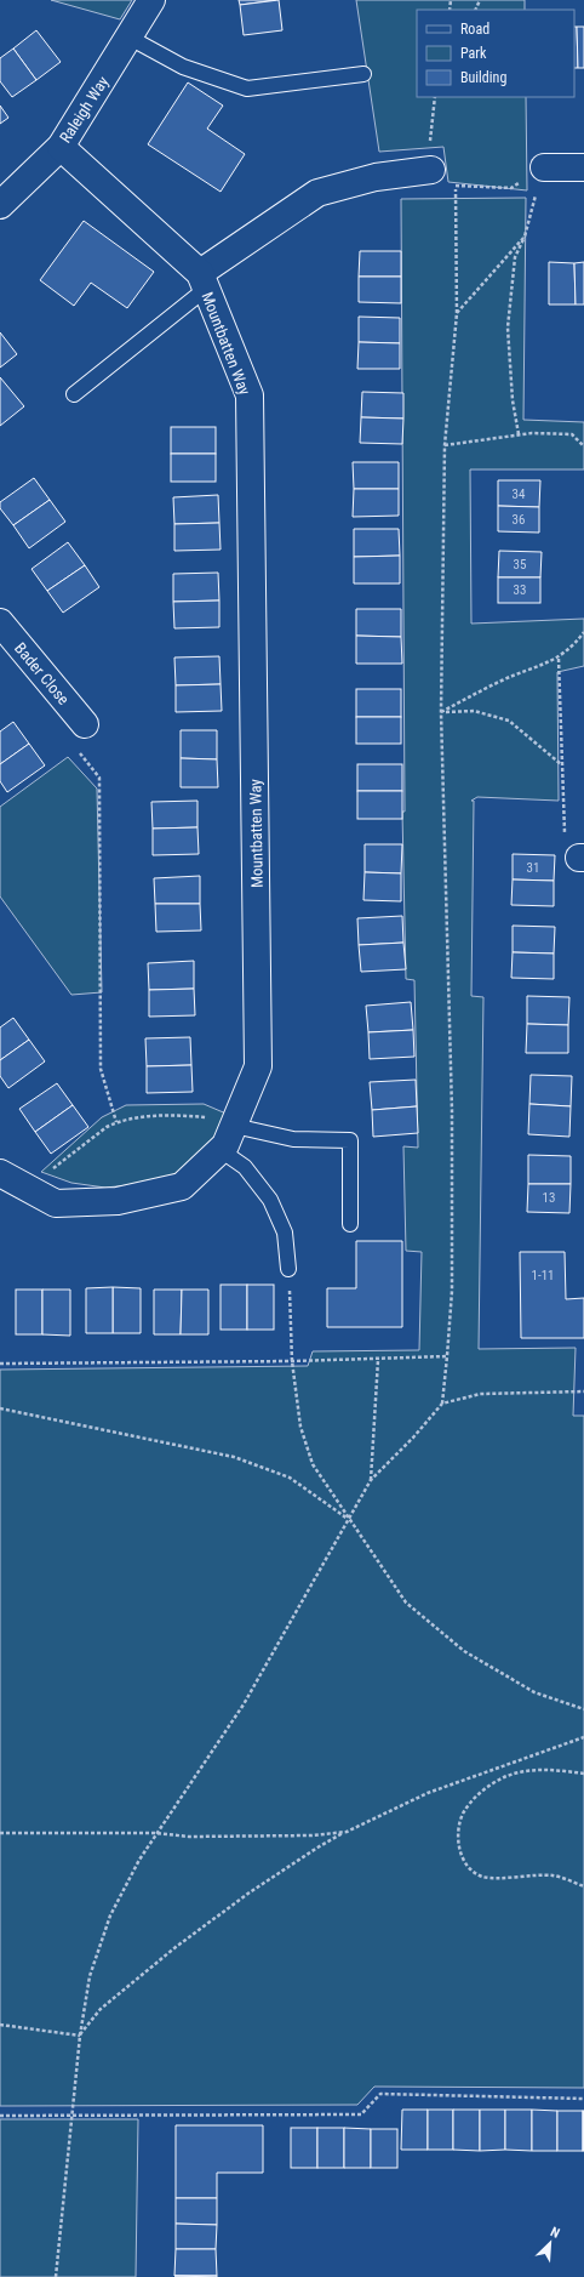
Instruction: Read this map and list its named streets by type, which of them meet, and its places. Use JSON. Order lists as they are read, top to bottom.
{
  "streets": {
    "street": ["Raleigh Way", "Mountbatten Way", "Bader Close"]
  },
  "crossings": [
    ["Raleigh Way", "Mountbatten Way"]
  ],
  "house_numbers": [
    "34",
    "36",
    "35",
    "33",
    "31",
    "13",
    "1-11"
  ],
  "legend": ["Road", "Park", "Building"],
  "north": "top right"
}
